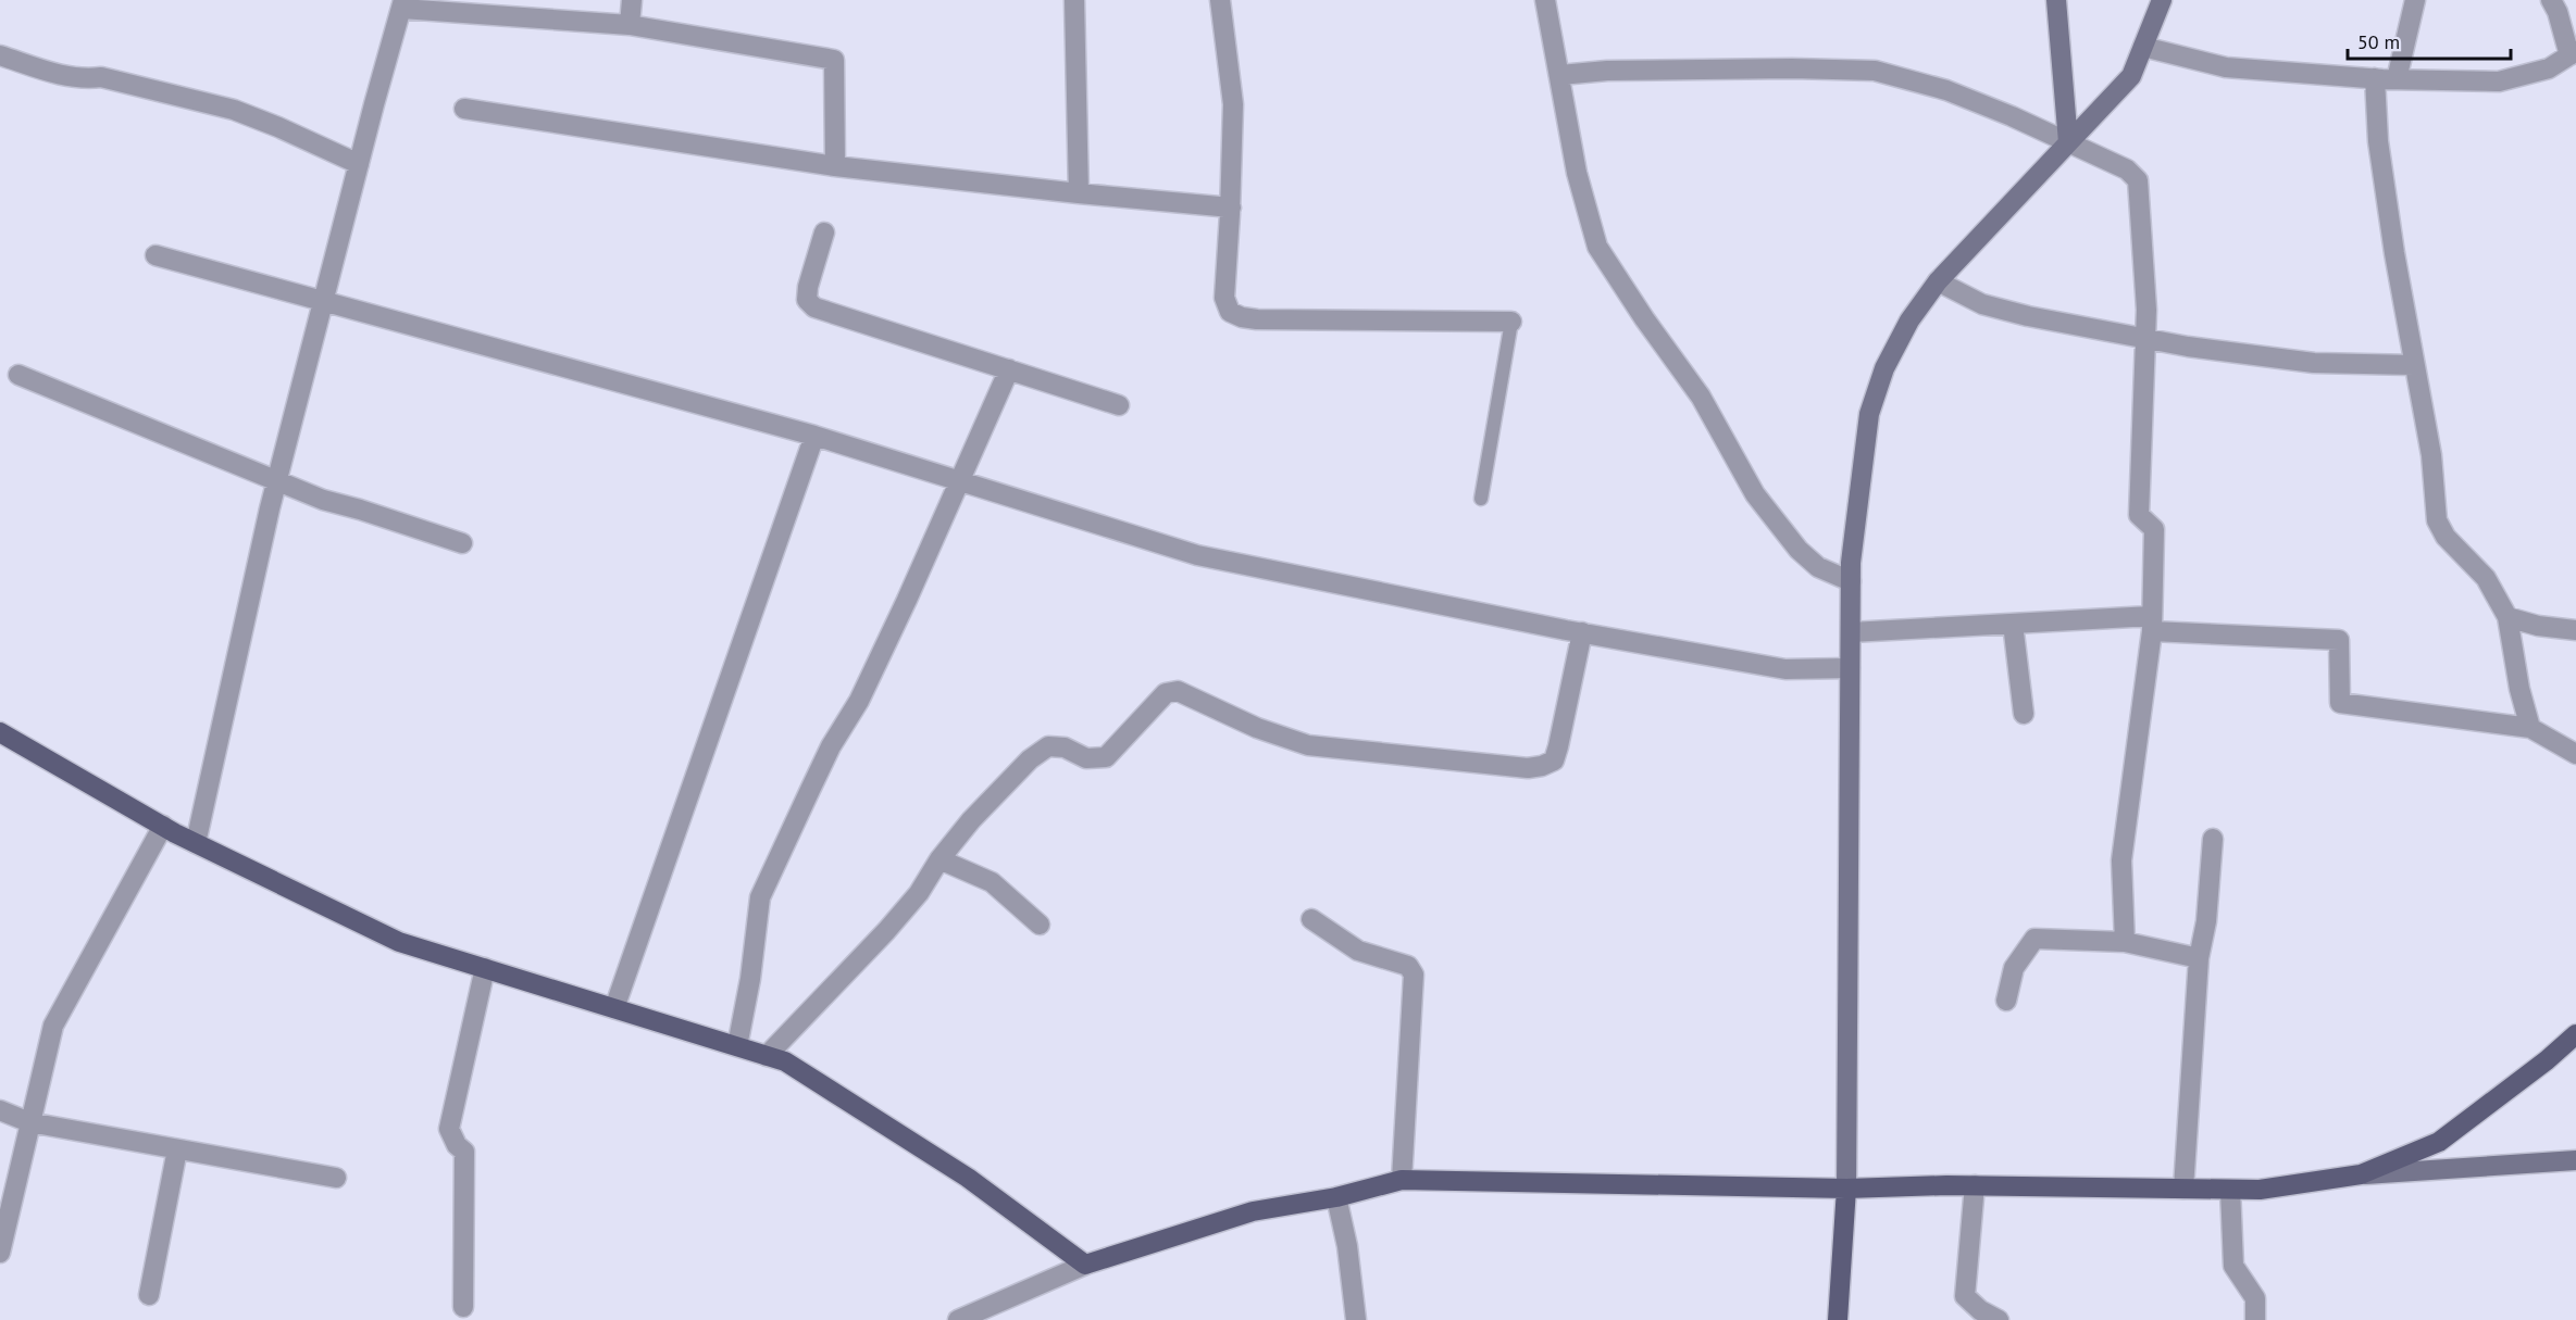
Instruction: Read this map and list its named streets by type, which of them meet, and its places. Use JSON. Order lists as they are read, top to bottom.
{
  "scale_bar": "50 m"
}
